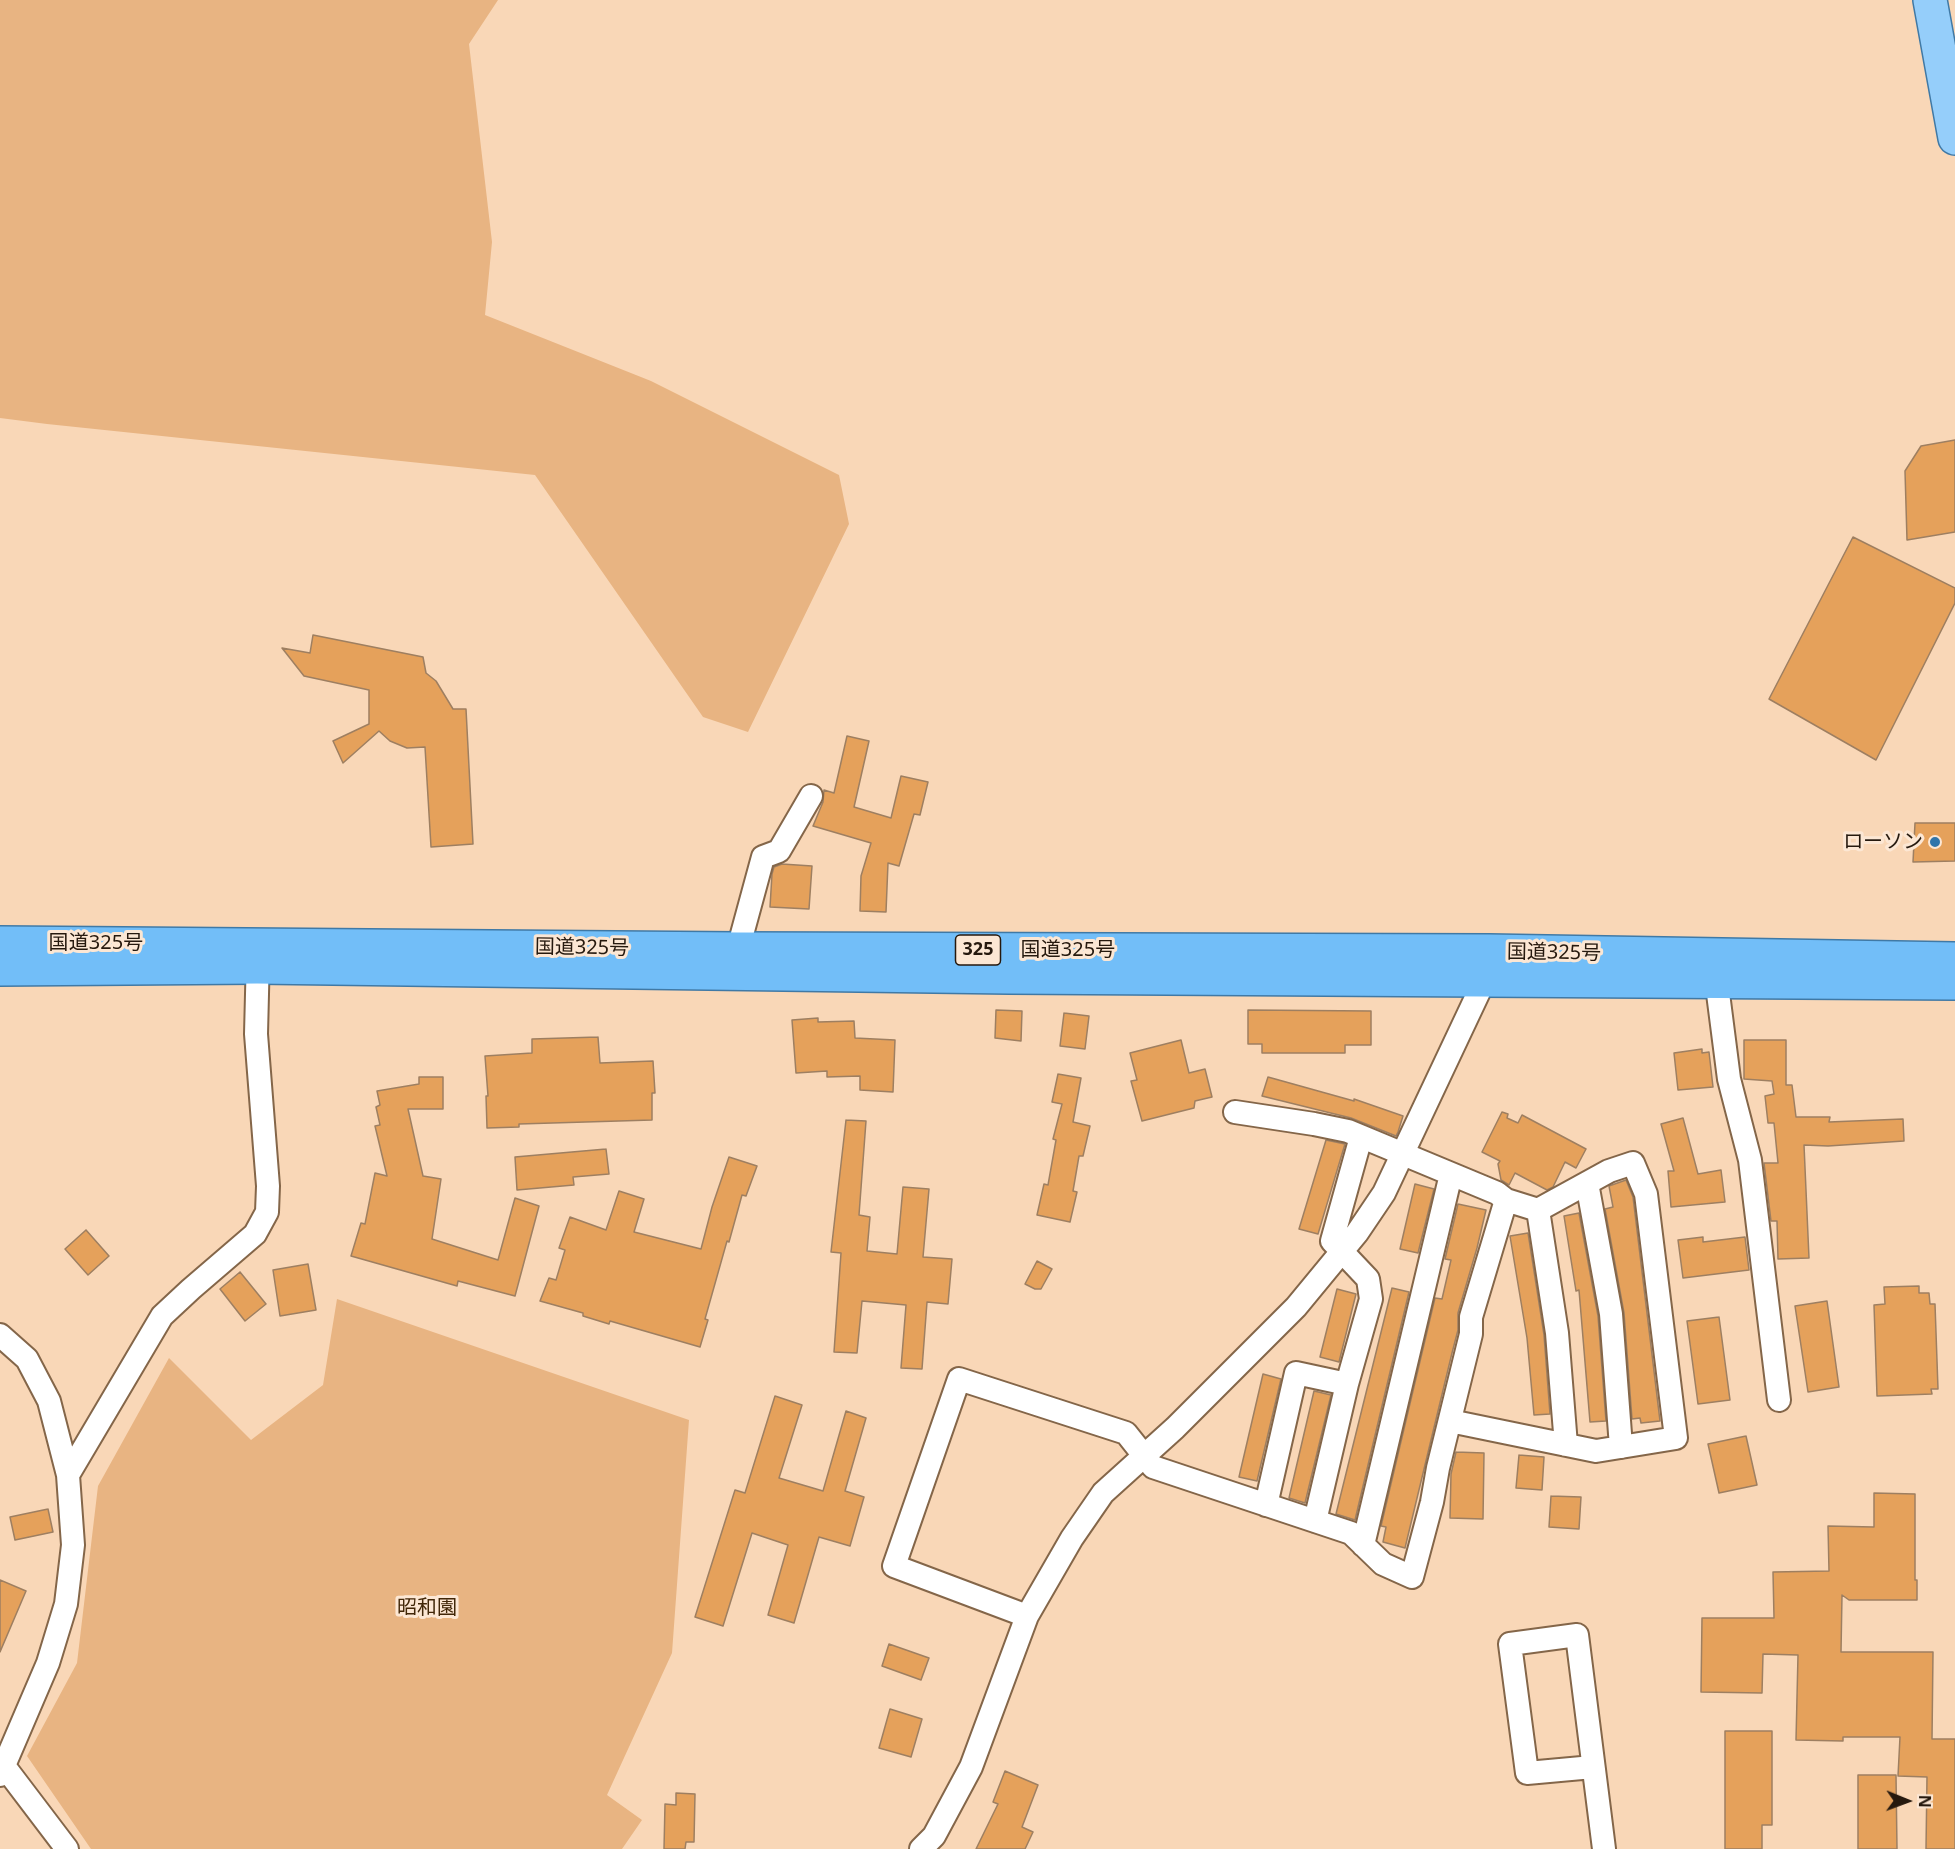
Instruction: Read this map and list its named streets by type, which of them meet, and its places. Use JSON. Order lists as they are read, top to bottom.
{
  "streets": {
    "highway": ["国道325号", "325"]
  },
  "parks": ["昭和園"],
  "places": ["ローソン"],
  "north": "right"
}
